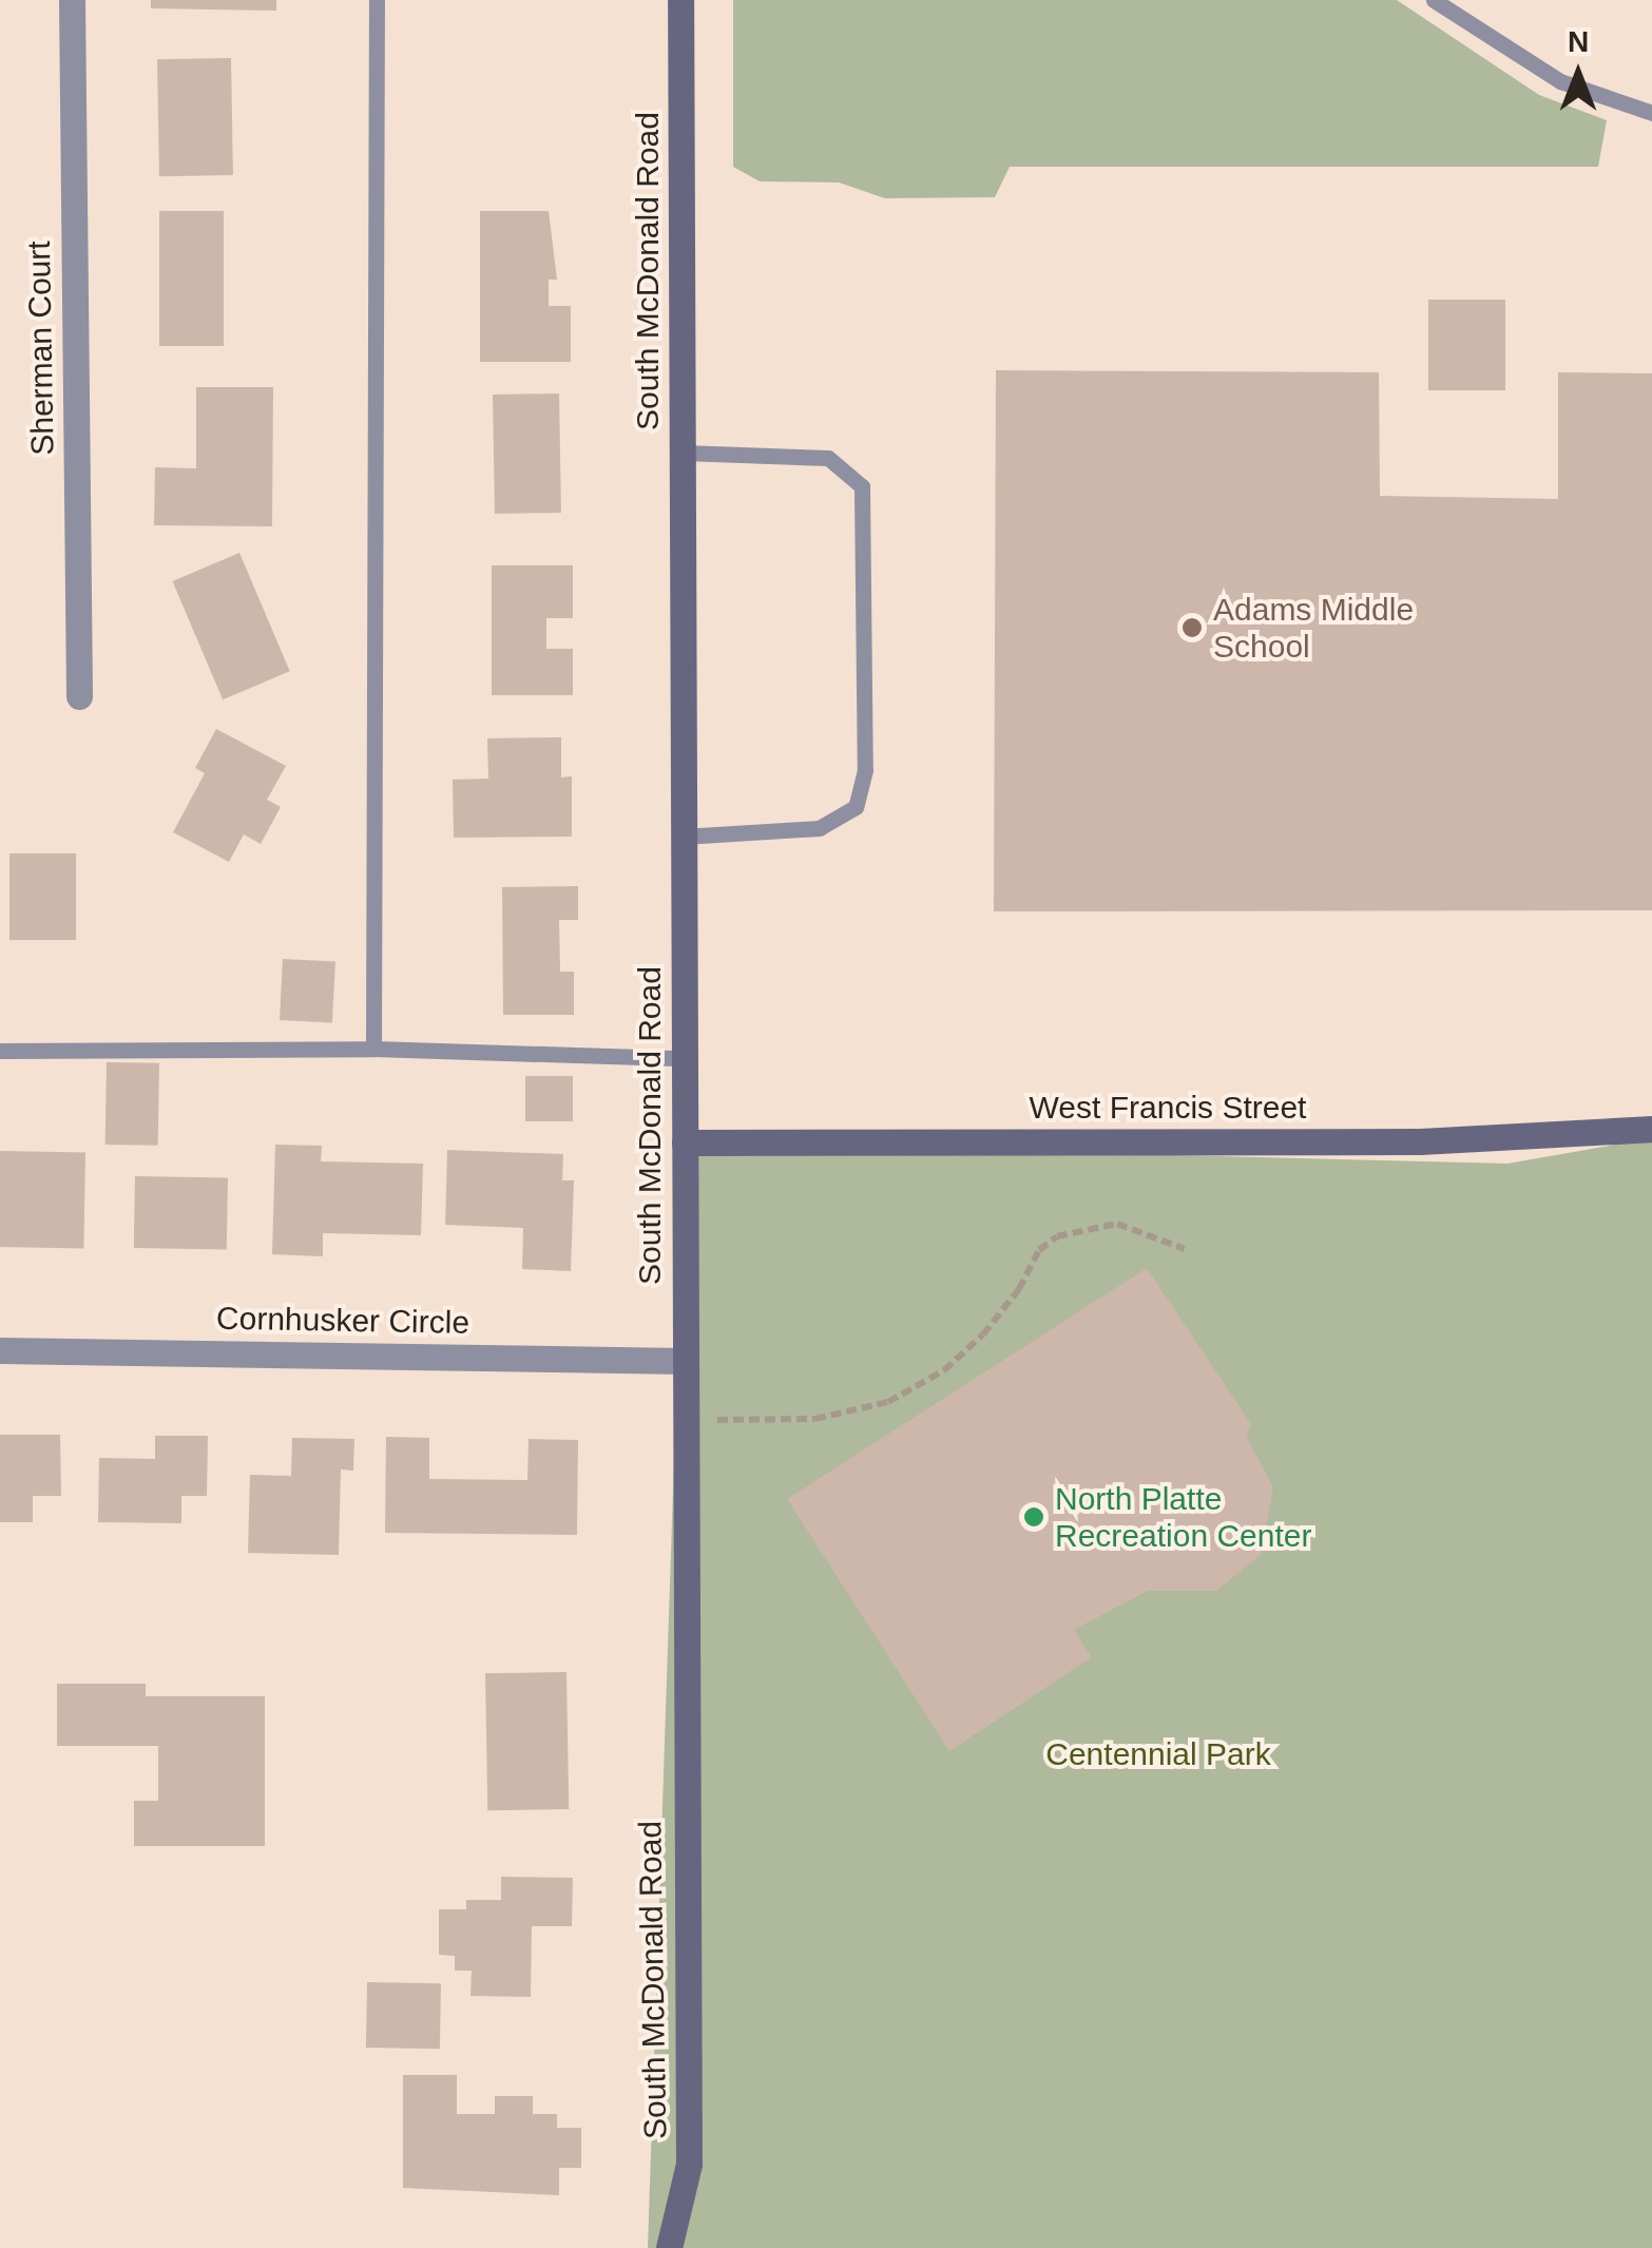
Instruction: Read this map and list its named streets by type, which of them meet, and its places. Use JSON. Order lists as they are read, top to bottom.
{
  "streets": {
    "street": [
      "South McDonald Road",
      "Sherman Court",
      "West Francis Street",
      "Cornhusker Circle"
    ]
  },
  "crossings": [
    ["South McDonald Road", "West Francis Street"],
    ["South McDonald Road", "Cornhusker Circle"]
  ],
  "parks": ["Centennial Park"],
  "places": ["Adams Middle School", "North Platte Recreation Center"],
  "north": "top"
}
